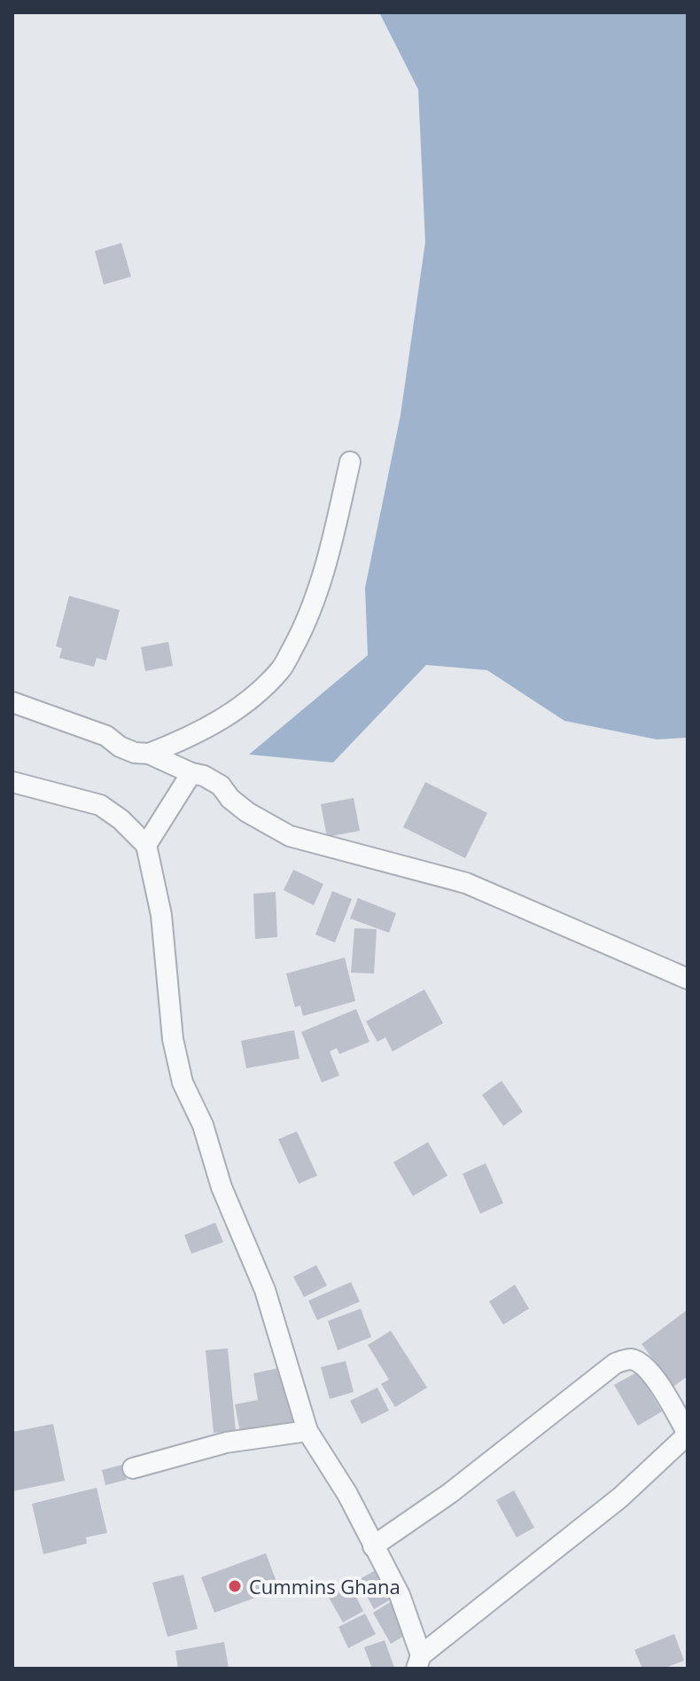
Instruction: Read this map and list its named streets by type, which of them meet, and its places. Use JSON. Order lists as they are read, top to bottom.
{
  "places": ["Cummins Ghana"]
}
